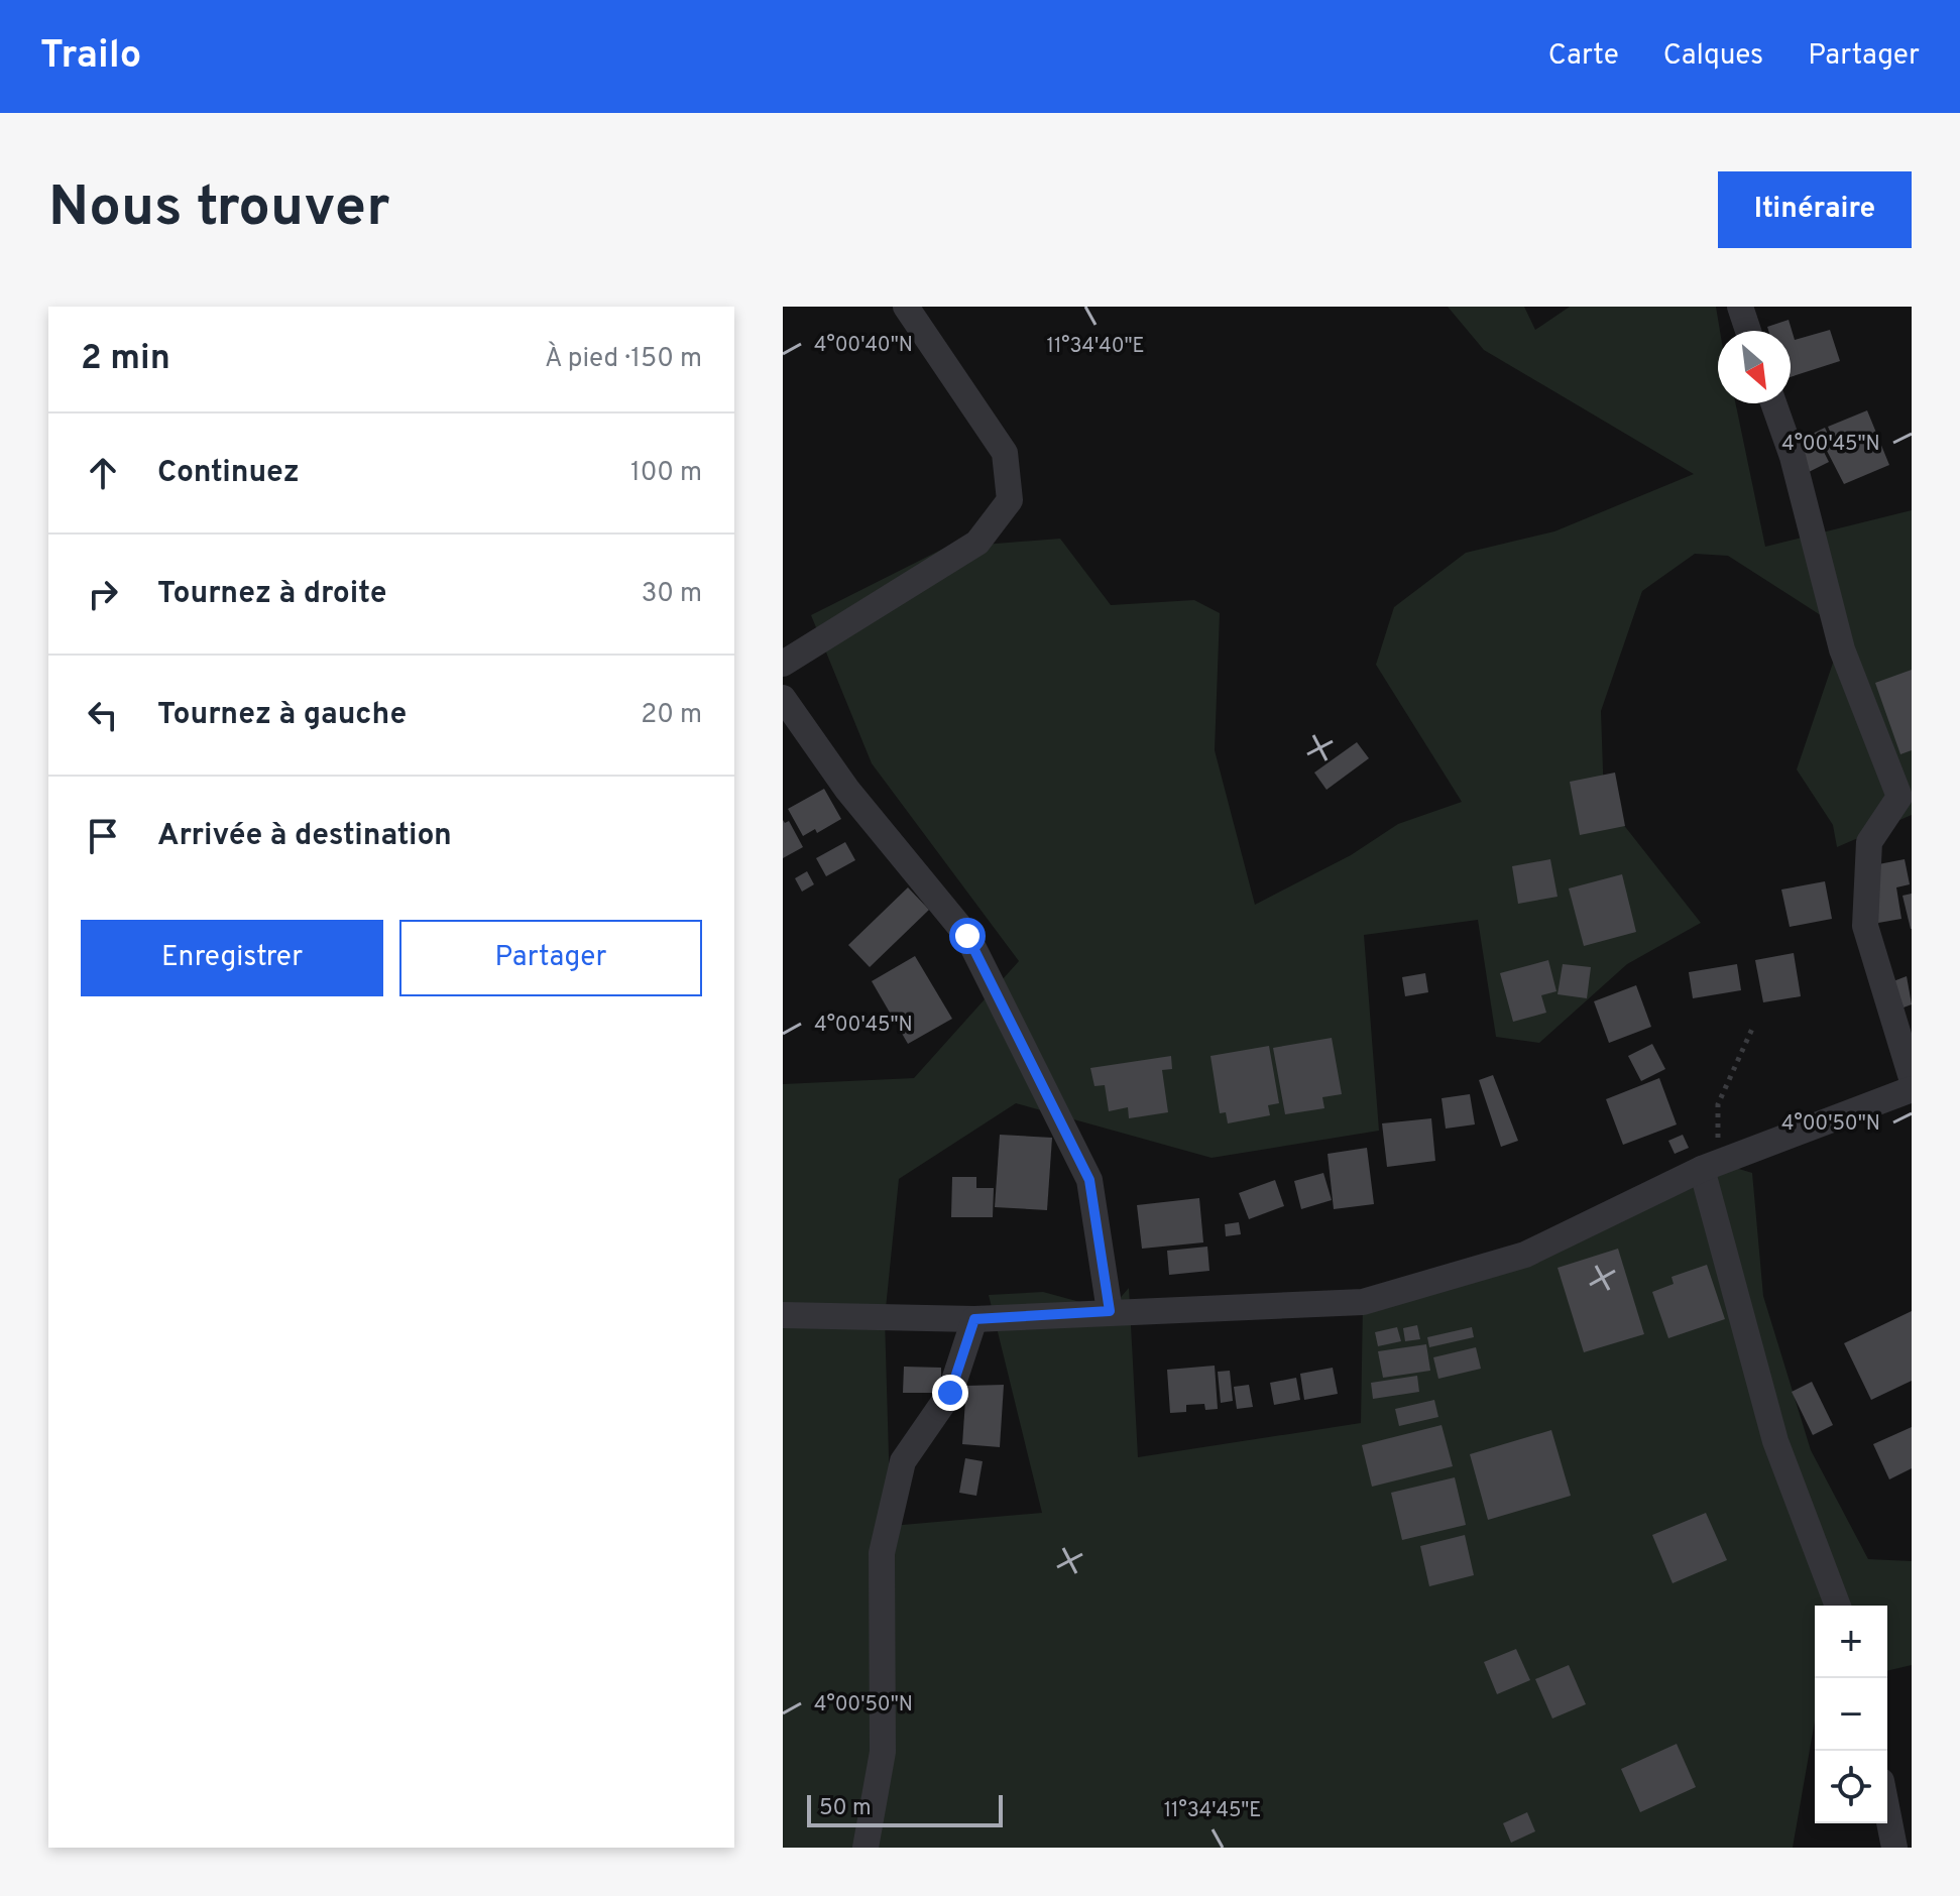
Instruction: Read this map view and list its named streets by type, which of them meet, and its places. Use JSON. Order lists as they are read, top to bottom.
{
  "scale_bar": "50 m",
  "north": "bottom right",
  "page": {
    "header": "Trailo",
    "nav": ["Carte", "Calques", "Partager"],
    "buttons": [
      "Itinéraire",
      ["Enregistrer", "Partager"]
    ],
    "title": "Nous trouver",
    "heading": ["2 min", "À pied · 150 m"],
    "list": [
      ["Continuez", "100 m"],
      ["Tournez à droite", "30 m"],
      ["Tournez à gauche", "20 m"],
      "Arrivée à destination"
    ],
    "map_buttons": ["+", "−"],
    "scale": "50 m"
  },
  "coordinates": [
    "4°00'40\"N",
    "11°34'40\"E",
    "4°00'45\"N",
    "4°00'50\"N",
    "11°34'45\"E"
  ]
}
